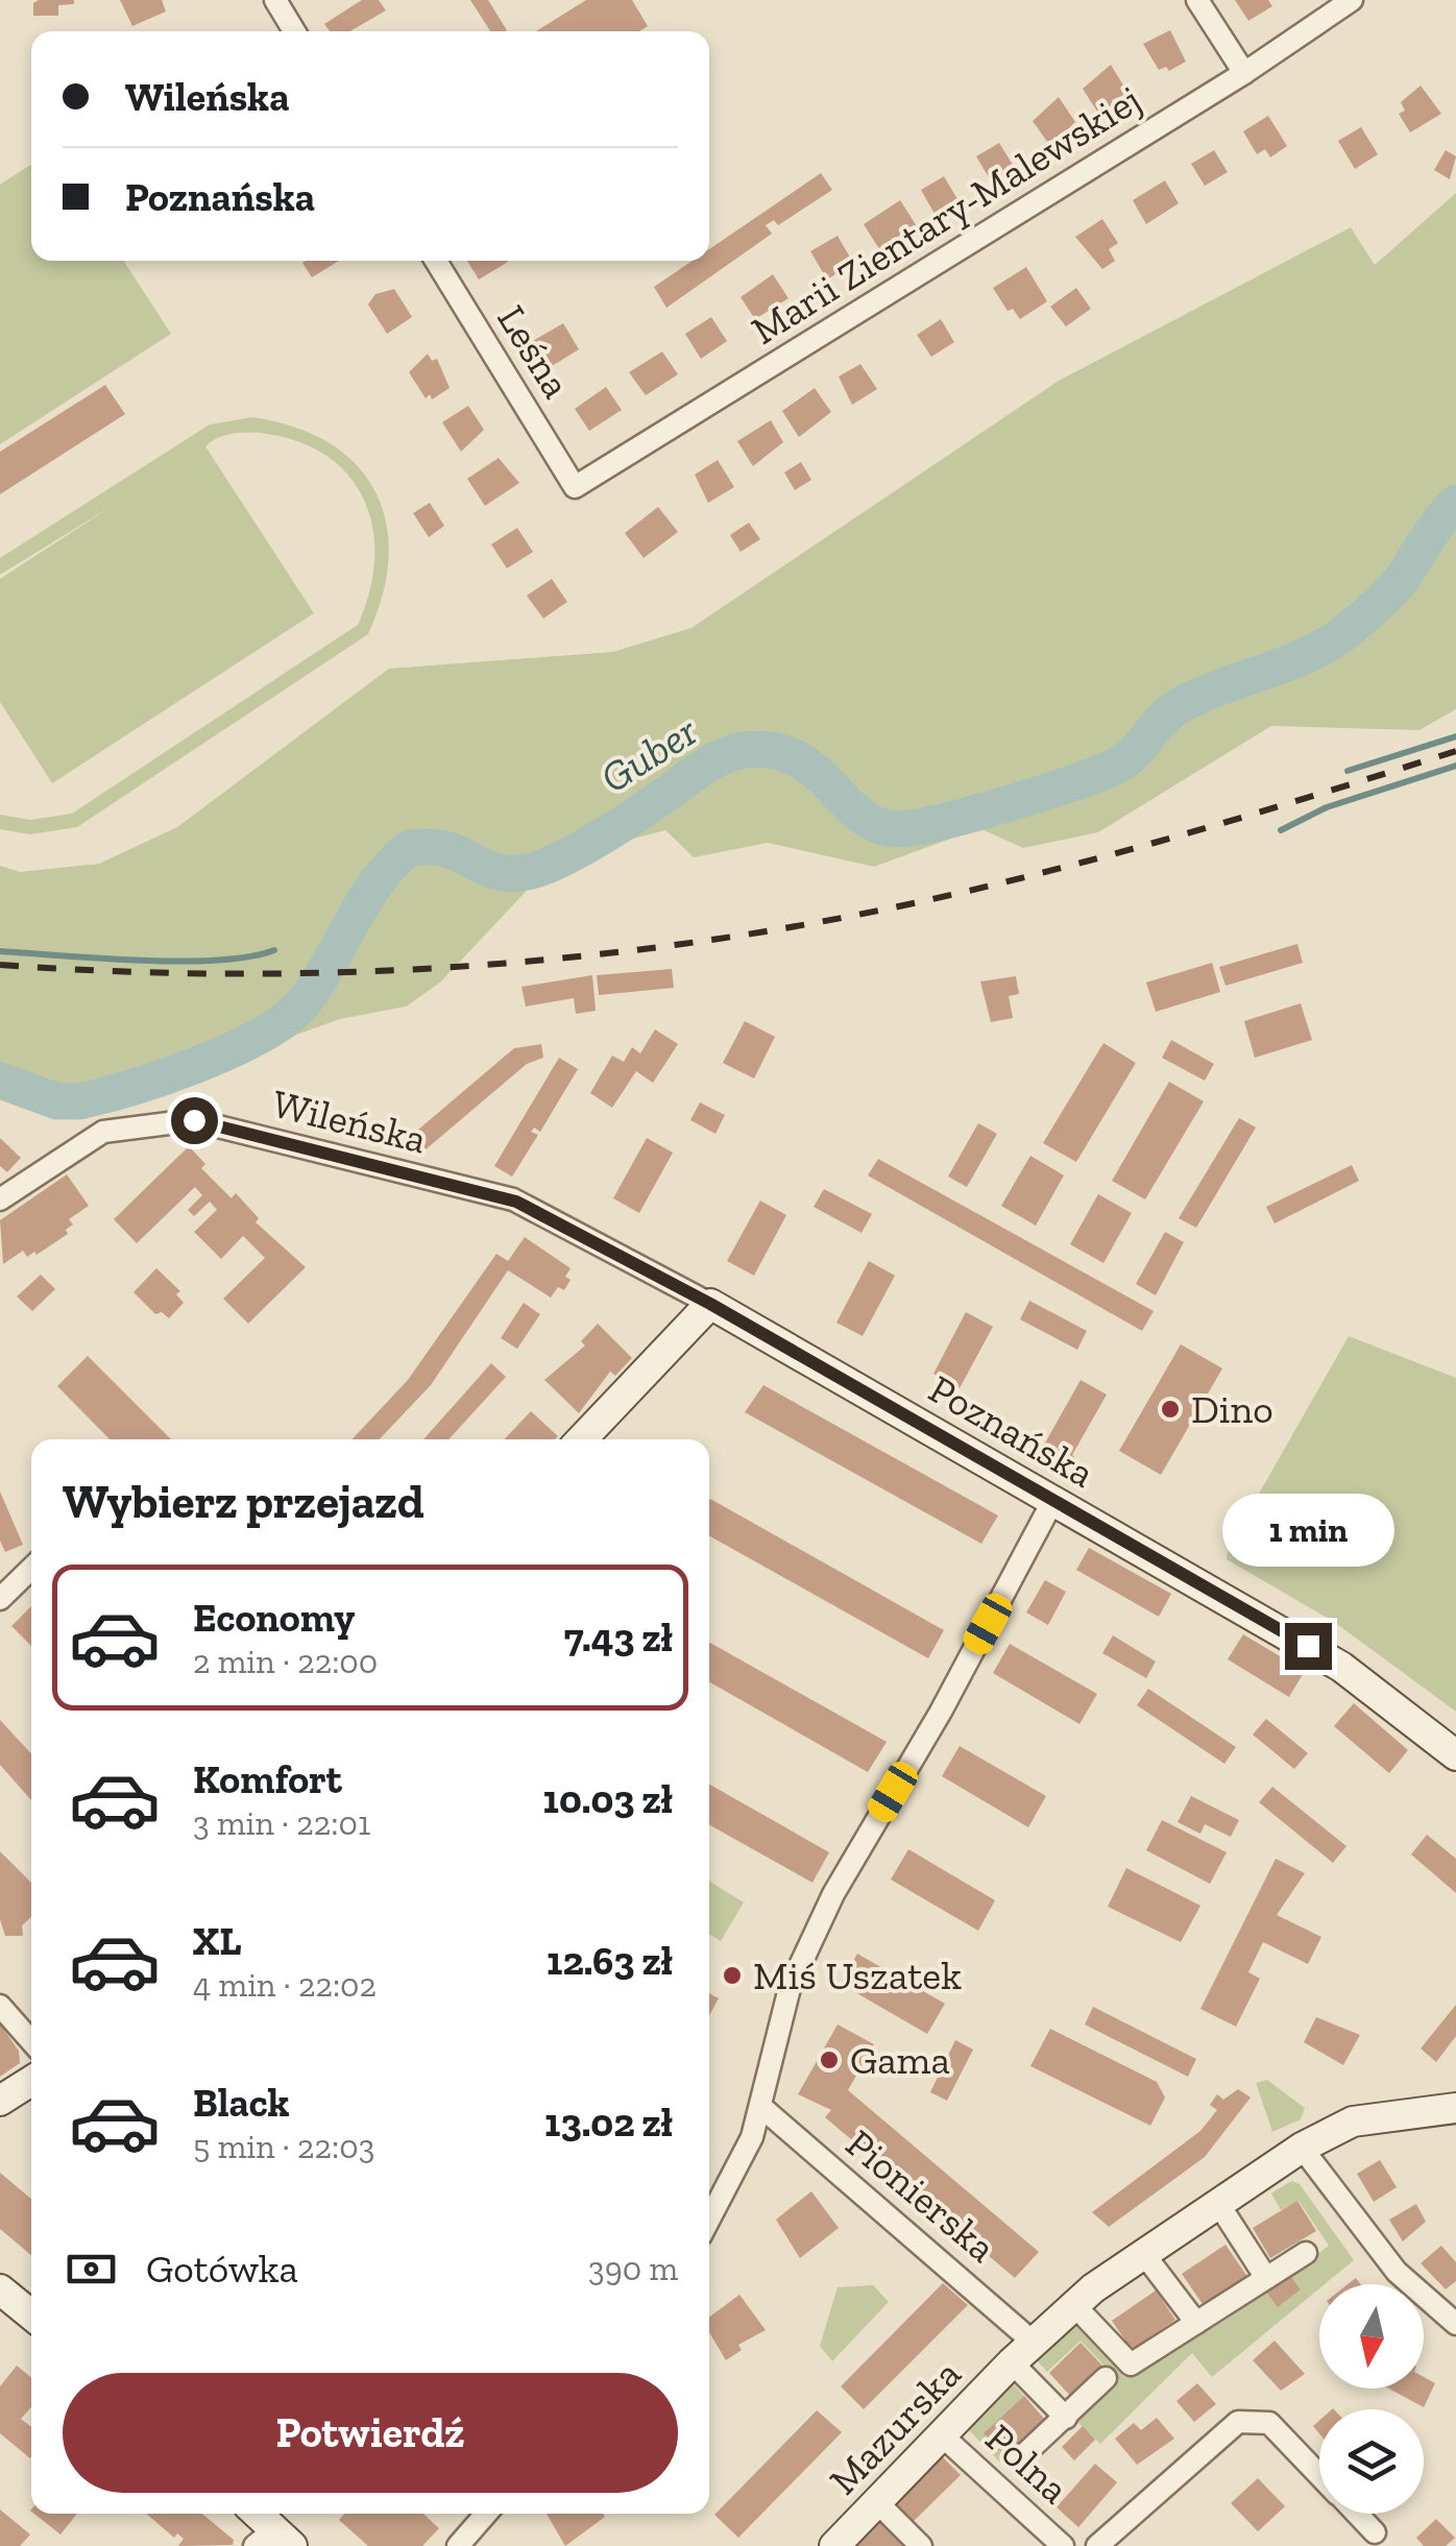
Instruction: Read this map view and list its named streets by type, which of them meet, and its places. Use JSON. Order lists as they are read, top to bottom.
{
  "streets": {
    "street": [
      "Marii Zientary-Malewskiej",
      "Leśna",
      "Wileńska",
      "Poznańska",
      "Pionierska",
      "Mazurska",
      "Polna"
    ]
  },
  "crossings": [
    ["Marii Zientary-Malewskiej", "Leśna"],
    ["Wileńska", "Poznańska"],
    ["Pionierska", "Mazurska"],
    ["Mazurska", "Polna"]
  ],
  "water": ["Guber"],
  "places": ["Dino", "Miś Uszatek", "Gama"],
  "north": "bottom",
  "page": {
    "banner": ["Wileńska", "Poznańska"],
    "heading": "Wybierz przejazd",
    "bubble": "1 min",
    "list": [
      {
        "name": "Economy",
        "note": "2 min · 22:00",
        "value": "7.43 zł"
      },
      {
        "name": "Komfort",
        "note": "3 min · 22:01",
        "value": "10.03 zł"
      },
      {
        "name": "XL",
        "note": "4 min · 22:02",
        "value": "12.63 zł"
      },
      {
        "name": "Black",
        "note": "5 min · 22:03",
        "value": "13.02 zł"
      }
    ],
    "pay": ["Gotówka", "390 m"],
    "buttons": "Potwierdź"
  }
}
